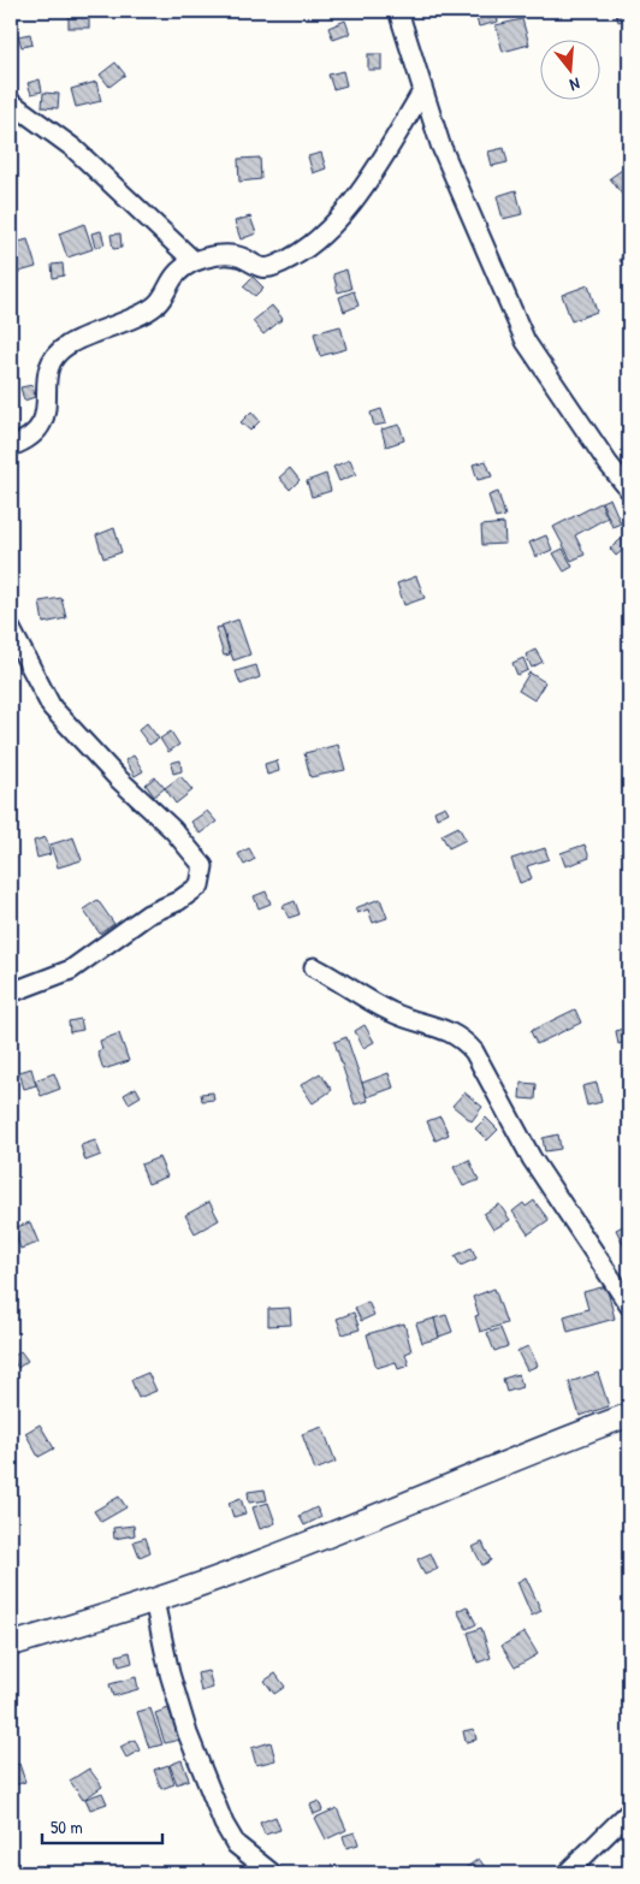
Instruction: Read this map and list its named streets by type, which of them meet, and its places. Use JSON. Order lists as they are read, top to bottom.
{
  "scale_bar": "50 m",
  "north": "bottom"
}
